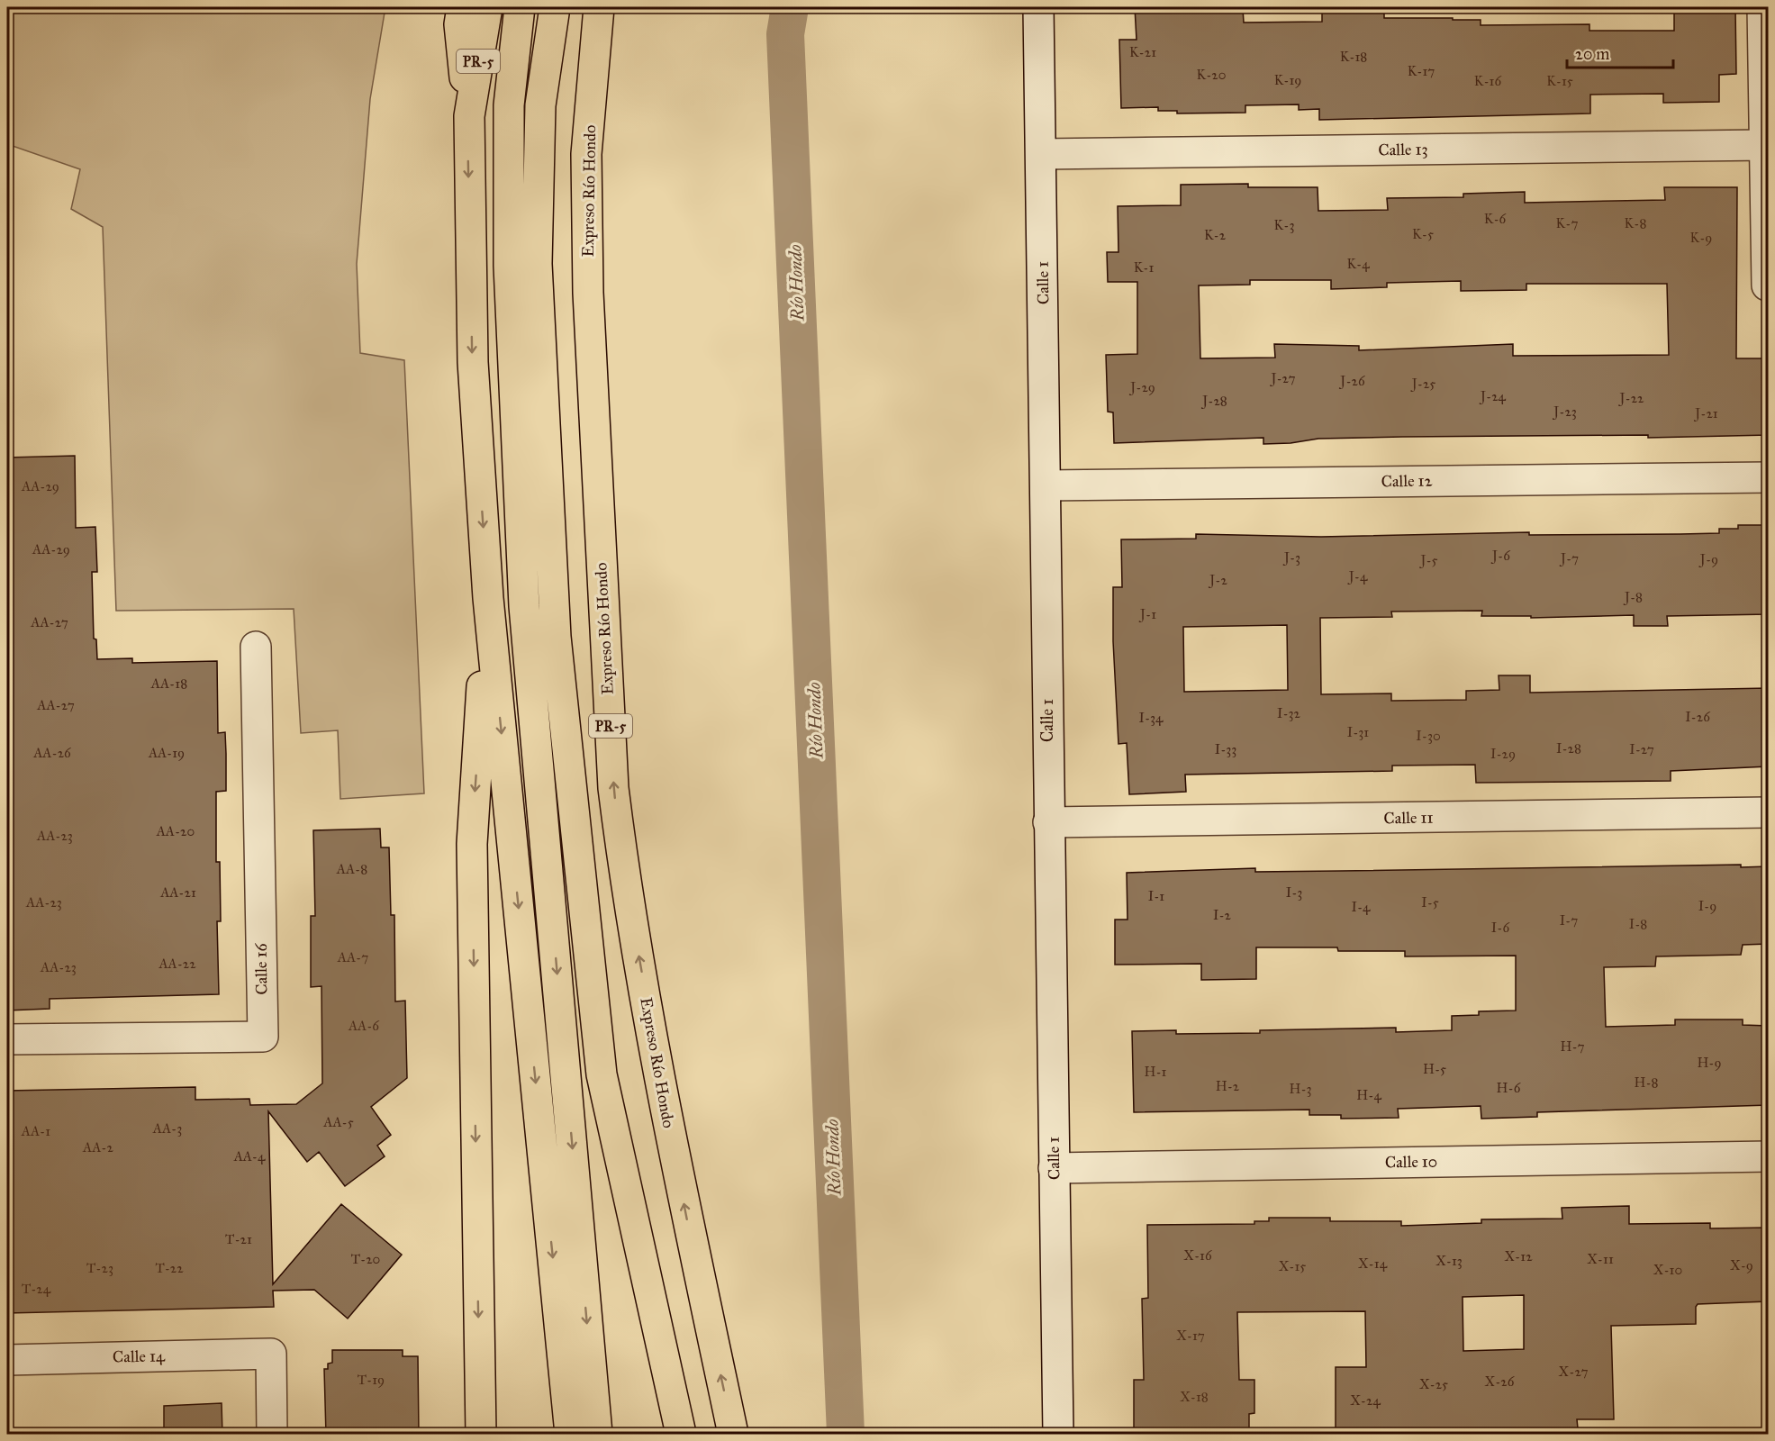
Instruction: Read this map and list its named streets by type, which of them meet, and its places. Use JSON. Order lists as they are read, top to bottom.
{
  "streets": {
    "highway": ["PR-5", "Expreso Río Hondo"],
    "street": [
      "Calle 13",
      "Calle 1",
      "Calle 12",
      "Calle 11",
      "Calle 16",
      "Calle 10",
      "Calle 14"
    ]
  },
  "crossings": [
    ["Calle 13", "Calle 1"],
    ["Calle 1", "Calle 12"],
    ["Calle 1", "Calle 11"],
    ["Calle 1", "Calle 10"]
  ],
  "water": ["Río Hondo"],
  "house_numbers": [
    "K-21",
    "K-18",
    "K-17",
    "K-20",
    "K-19",
    "K-16",
    "K-15",
    "K-6",
    "K-7",
    "K-8",
    "K-3",
    "K-5",
    "K-2",
    "K-9",
    "K-4",
    "K-1",
    "J-27",
    "J-26",
    "J-25",
    "J-29",
    "J-24",
    "J-22",
    "J-28",
    "J-23",
    "J-21",
    "AA-29",
    "AA-29",
    "J-6",
    "J-3",
    "J-7",
    "J-9",
    "J-5",
    "J-4",
    "J-2",
    "J-8",
    "J-1",
    "AA-27",
    "AA-18",
    "AA-27",
    "I-32",
    "I-26",
    "I-34",
    "I-31",
    "I-30",
    "I-28",
    "I-33",
    "I-27",
    "AA-26",
    "AA-19",
    "I-29",
    "AA-20",
    "AA-23",
    "AA-8",
    "AA-21",
    "I-3",
    "I-1",
    "AA-23",
    "I-5",
    "I-9",
    "I-4",
    "I-2",
    "I-7",
    "I-8",
    "I-6",
    "AA-7",
    "AA-22",
    "AA-23",
    "AA-6",
    "H-7",
    "H-9",
    "H-5",
    "H-1",
    "H-8",
    "H-2",
    "H-6",
    "H-3",
    "H-4",
    "AA-5",
    "AA-3",
    "AA-1",
    "AA-2",
    "AA-4",
    "T-21",
    "X-16",
    "X-12",
    "T-20",
    "X-11",
    "X-13",
    "X-14",
    "X-9",
    "X-15",
    "T-23",
    "T-22",
    "X-10",
    "T-24",
    "X-17",
    "X-27",
    "T-19",
    "X-26",
    "X-25",
    "X-18",
    "X-24"
  ],
  "scale_bar": "20 m"
}
